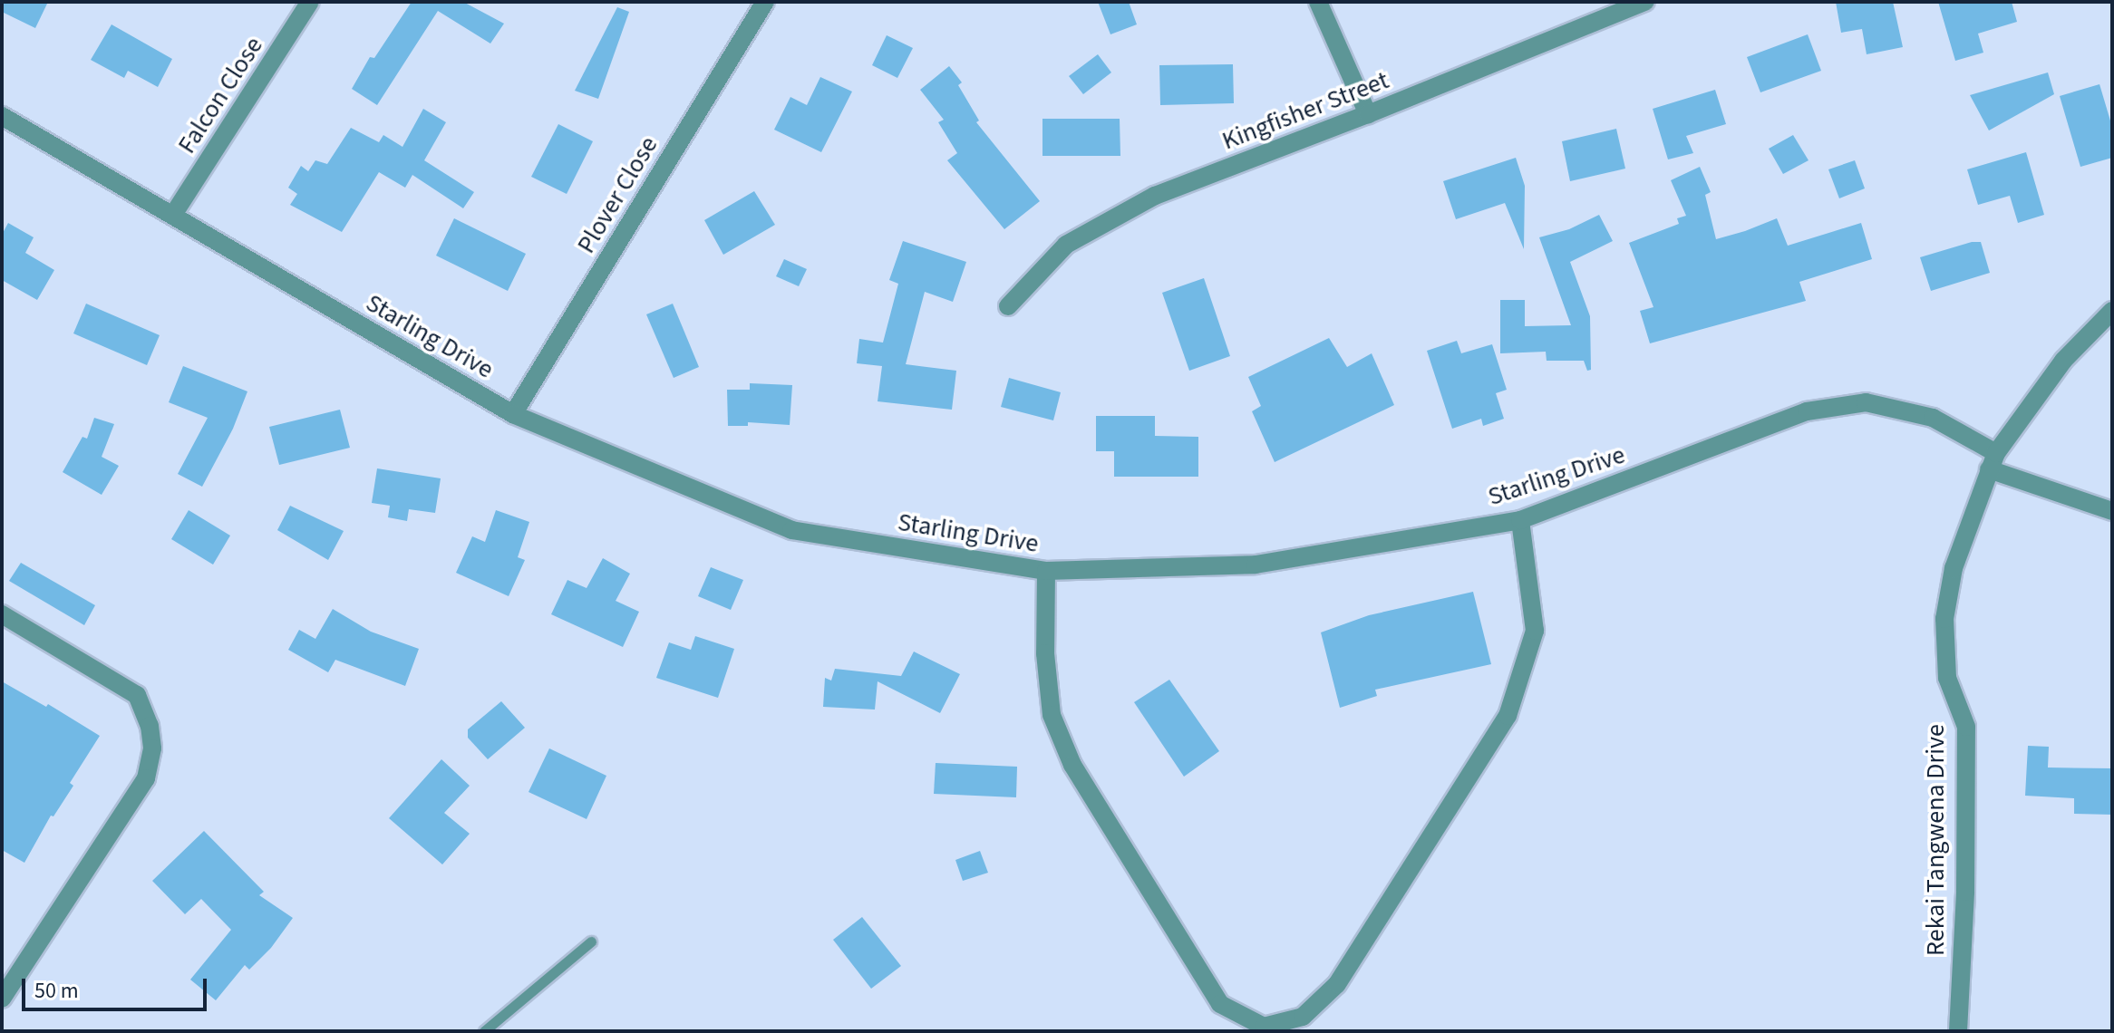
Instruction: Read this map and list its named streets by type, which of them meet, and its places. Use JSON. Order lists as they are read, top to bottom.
{
  "streets": {
    "street": [
      "Falcon Close",
      "Kingfisher Street",
      "Plover Close",
      "Starling Drive",
      "Rekai Tangwena Drive"
    ]
  },
  "crossings": [
    ["Falcon Close", "Starling Drive"],
    ["Plover Close", "Starling Drive"],
    ["Starling Drive", "Rekai Tangwena Drive"]
  ],
  "scale_bar": "50 m"
}
